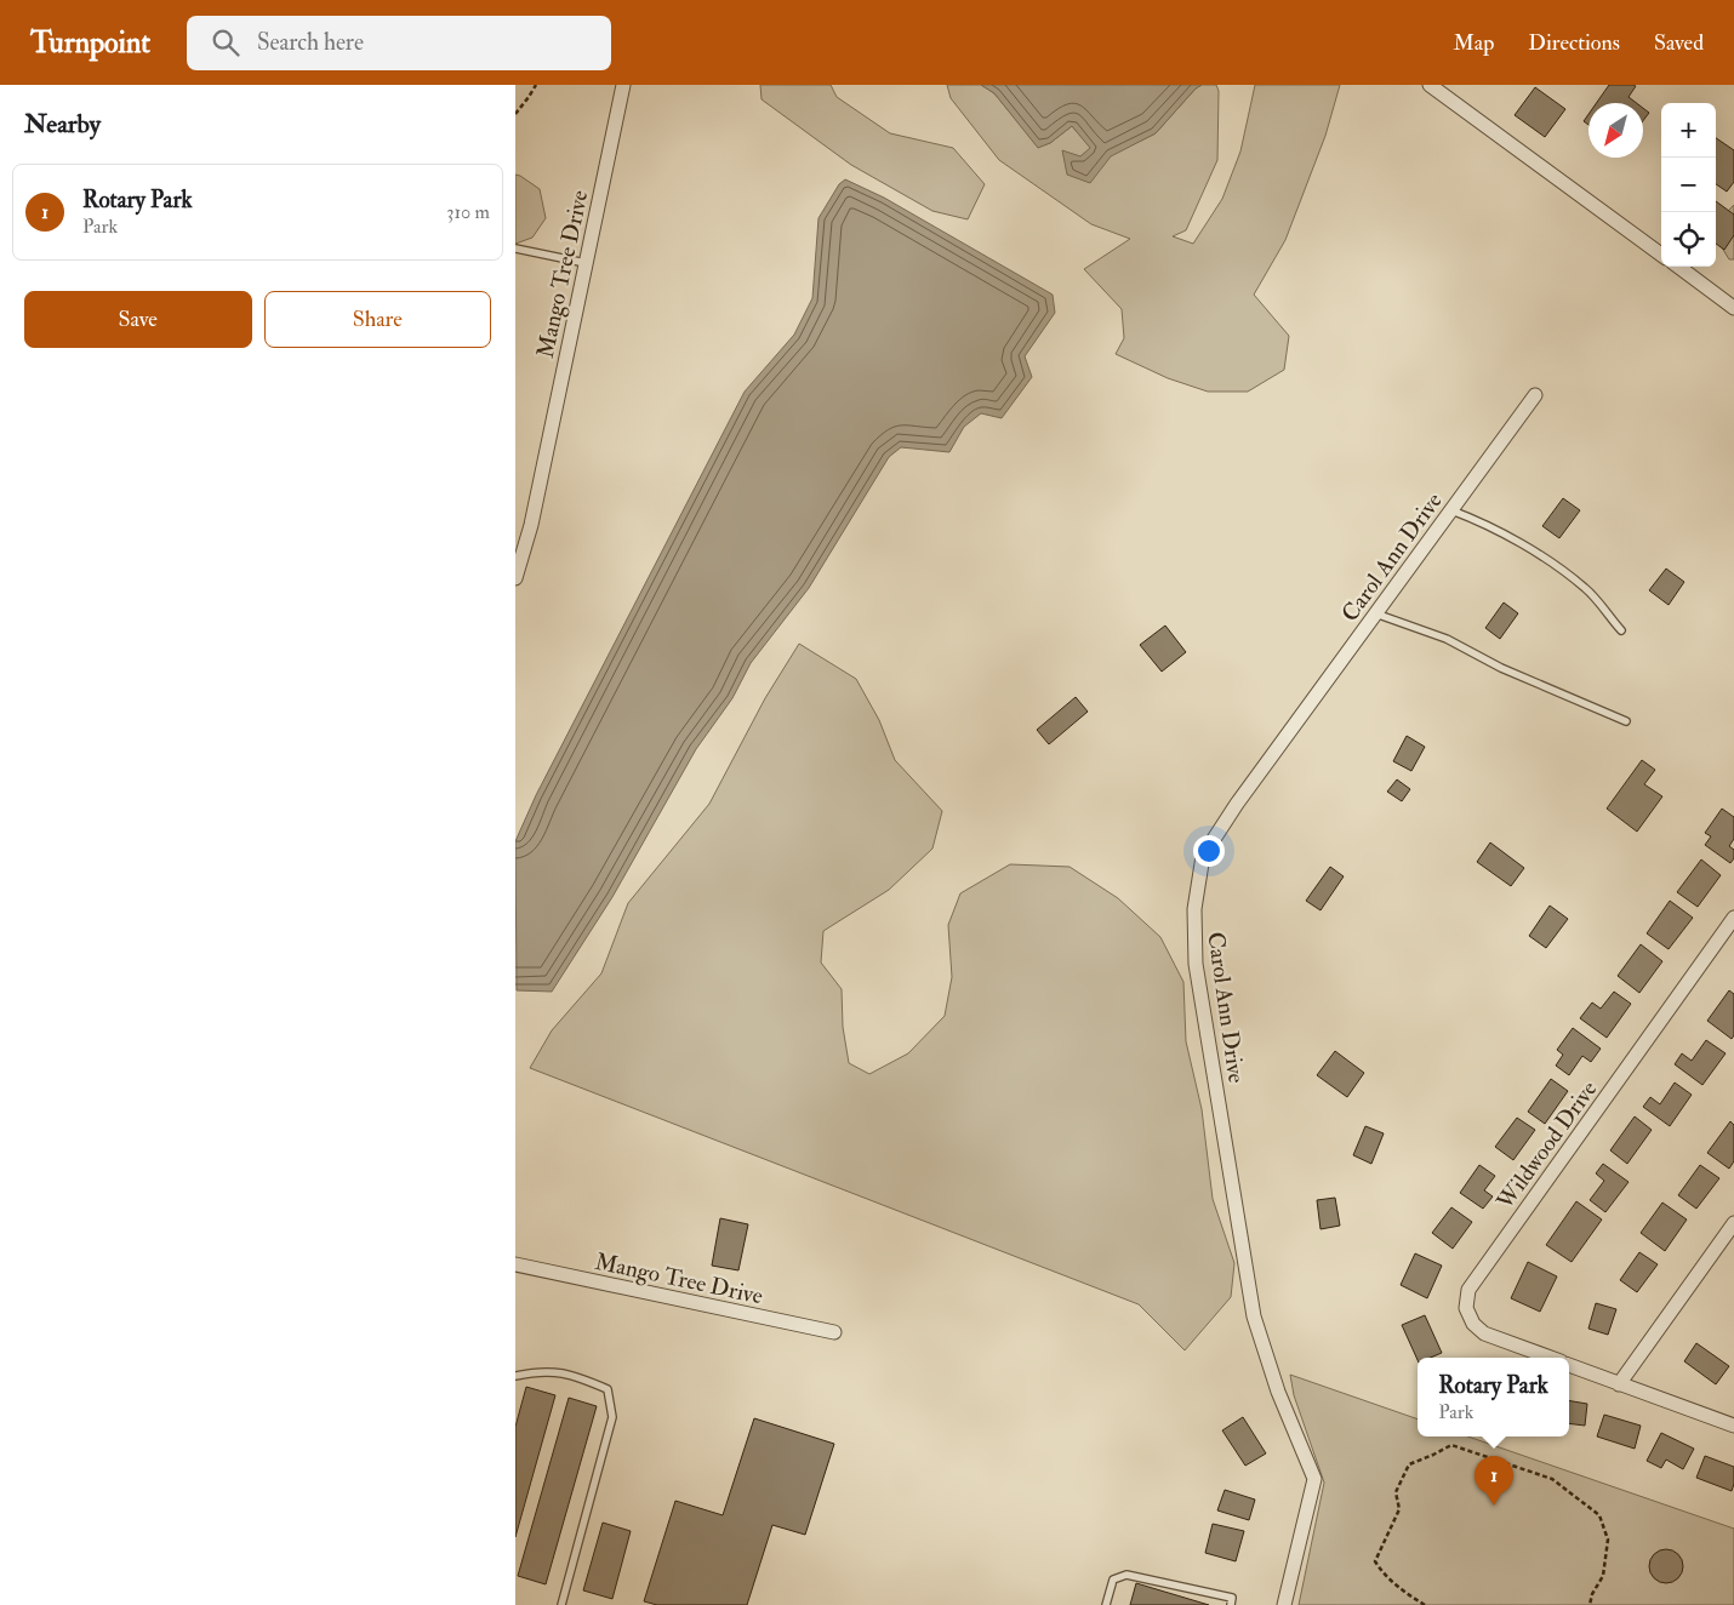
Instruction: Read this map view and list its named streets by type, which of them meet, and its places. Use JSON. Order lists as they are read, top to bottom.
{
  "streets": {
    "street": ["Mango Tree Drive", "Carol Ann Drive", "Wildwood Drive"]
  },
  "north": "bottom left",
  "page": {
    "header": "Turnpoint",
    "search": "Search here",
    "nav": ["Map", "Directions", "Saved"],
    "heading": "Nearby",
    "map_buttons": ["+", "−"],
    "list": [
      {
        "mark": "1",
        "name": "Rotary Park",
        "note": "Park",
        "value": "310 m"
      }
    ],
    "buttons": ["Save", "Share"],
    "popup": ["Rotary Park", "Park"],
    "pins": "1"
  }
}
